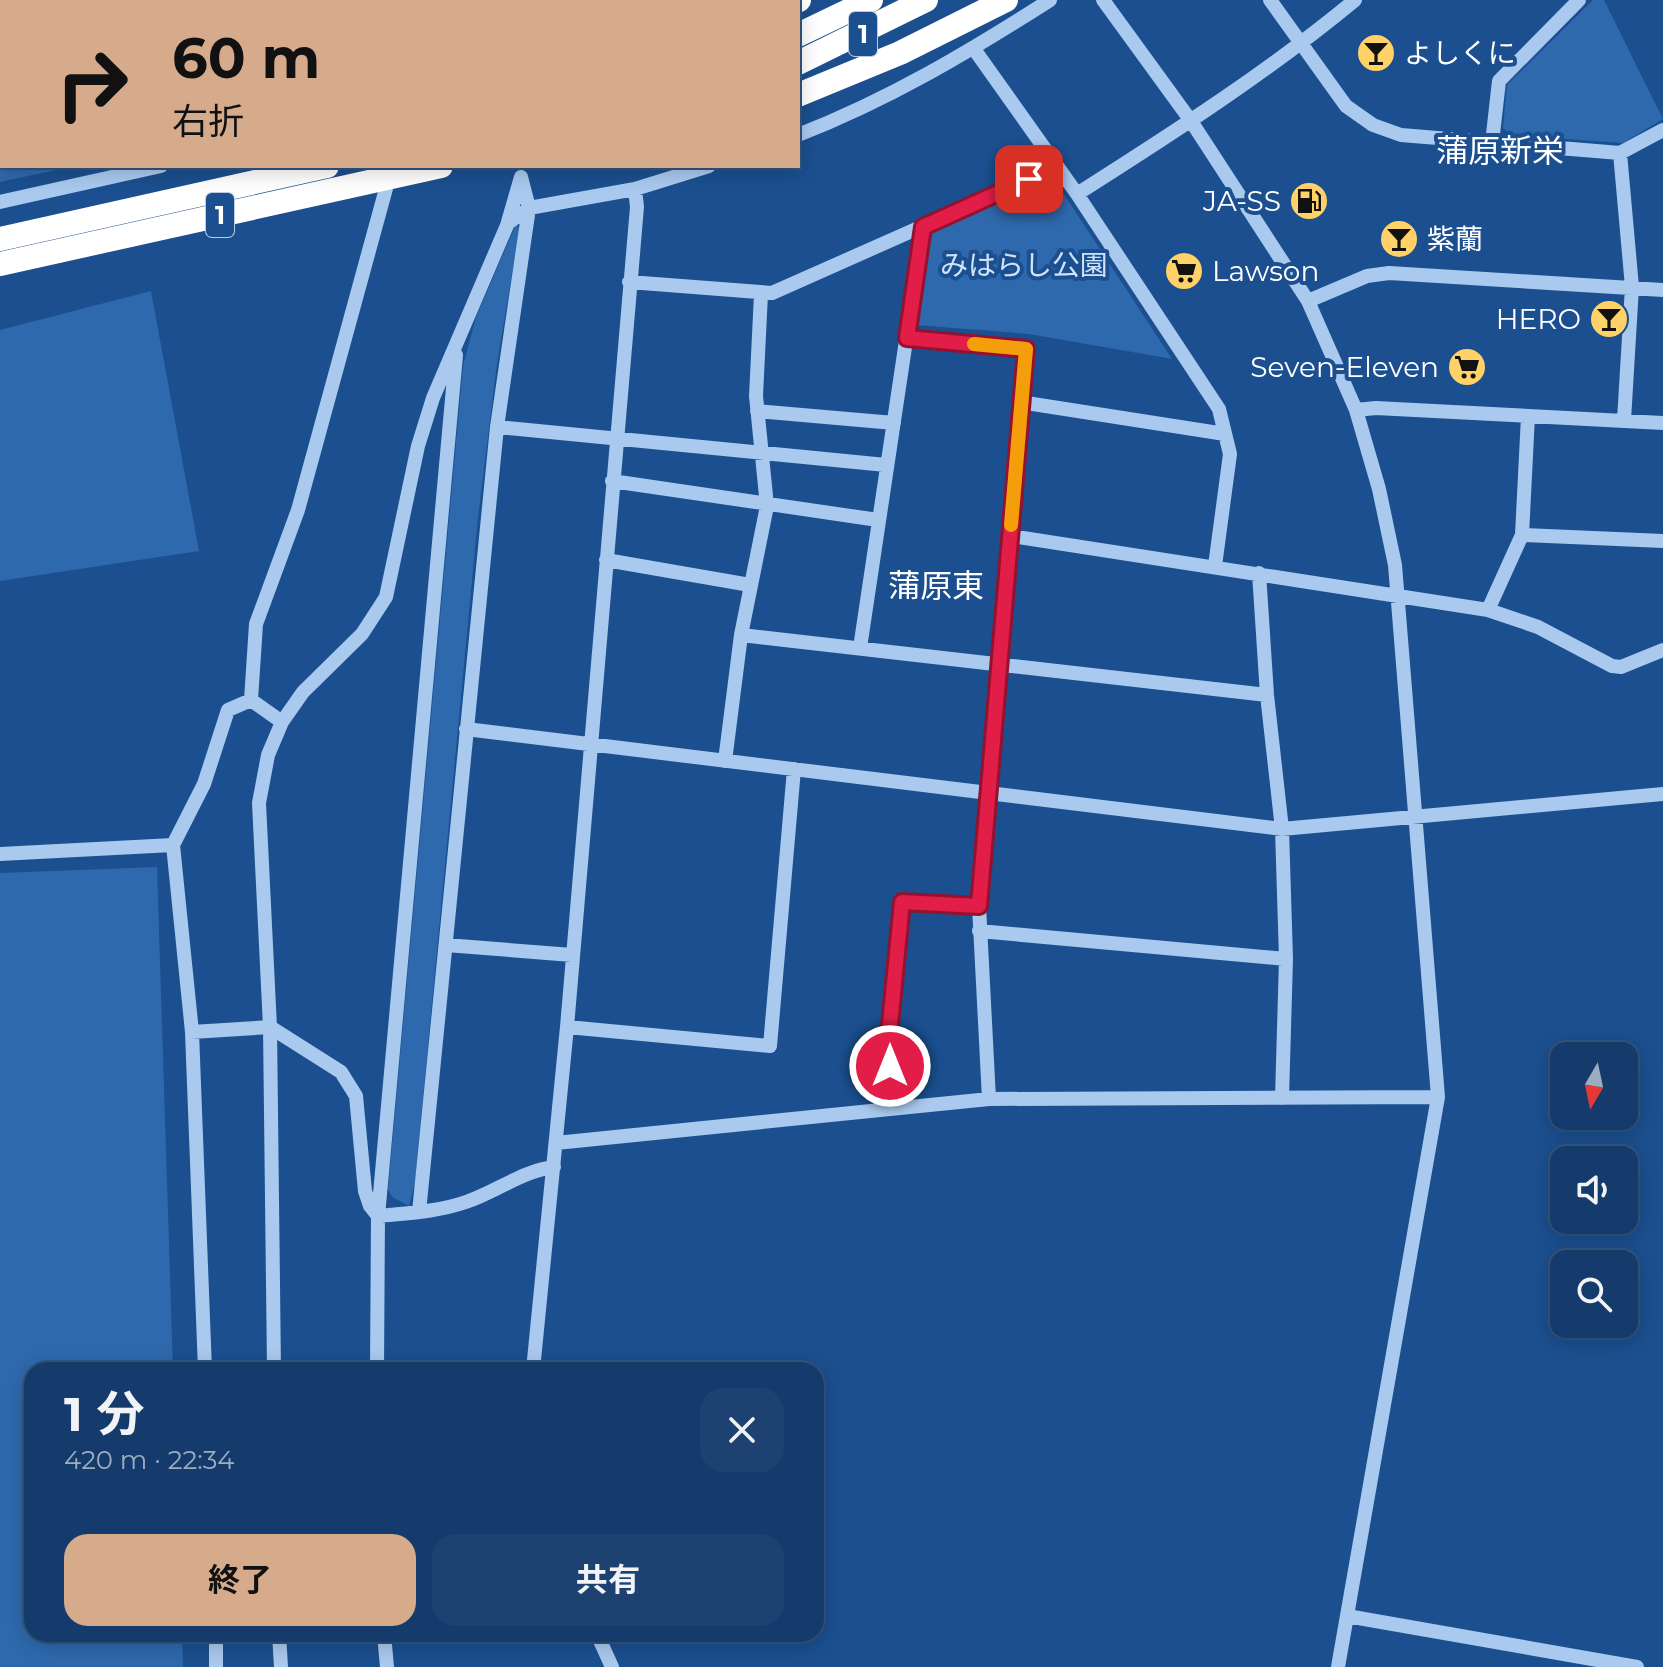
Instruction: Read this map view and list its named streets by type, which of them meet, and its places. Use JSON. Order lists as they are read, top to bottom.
{
  "streets": {
    "highway": ["1"]
  },
  "districts": ["蒲原新栄", "蒲原東"],
  "parks": ["みはらし公園"],
  "places": {
    "bar": ["よしくに", "紫蘭", "HERO"],
    "fuel station": ["JA-SS"],
    "supermarket": ["Lawson", "Seven-Eleven"]
  },
  "north": "bottom",
  "page": {
    "turn": ["60 m", "右折"],
    "heading": ["1 分", "420 m · 22:34"],
    "buttons": ["終了", "共有"]
  }
}
